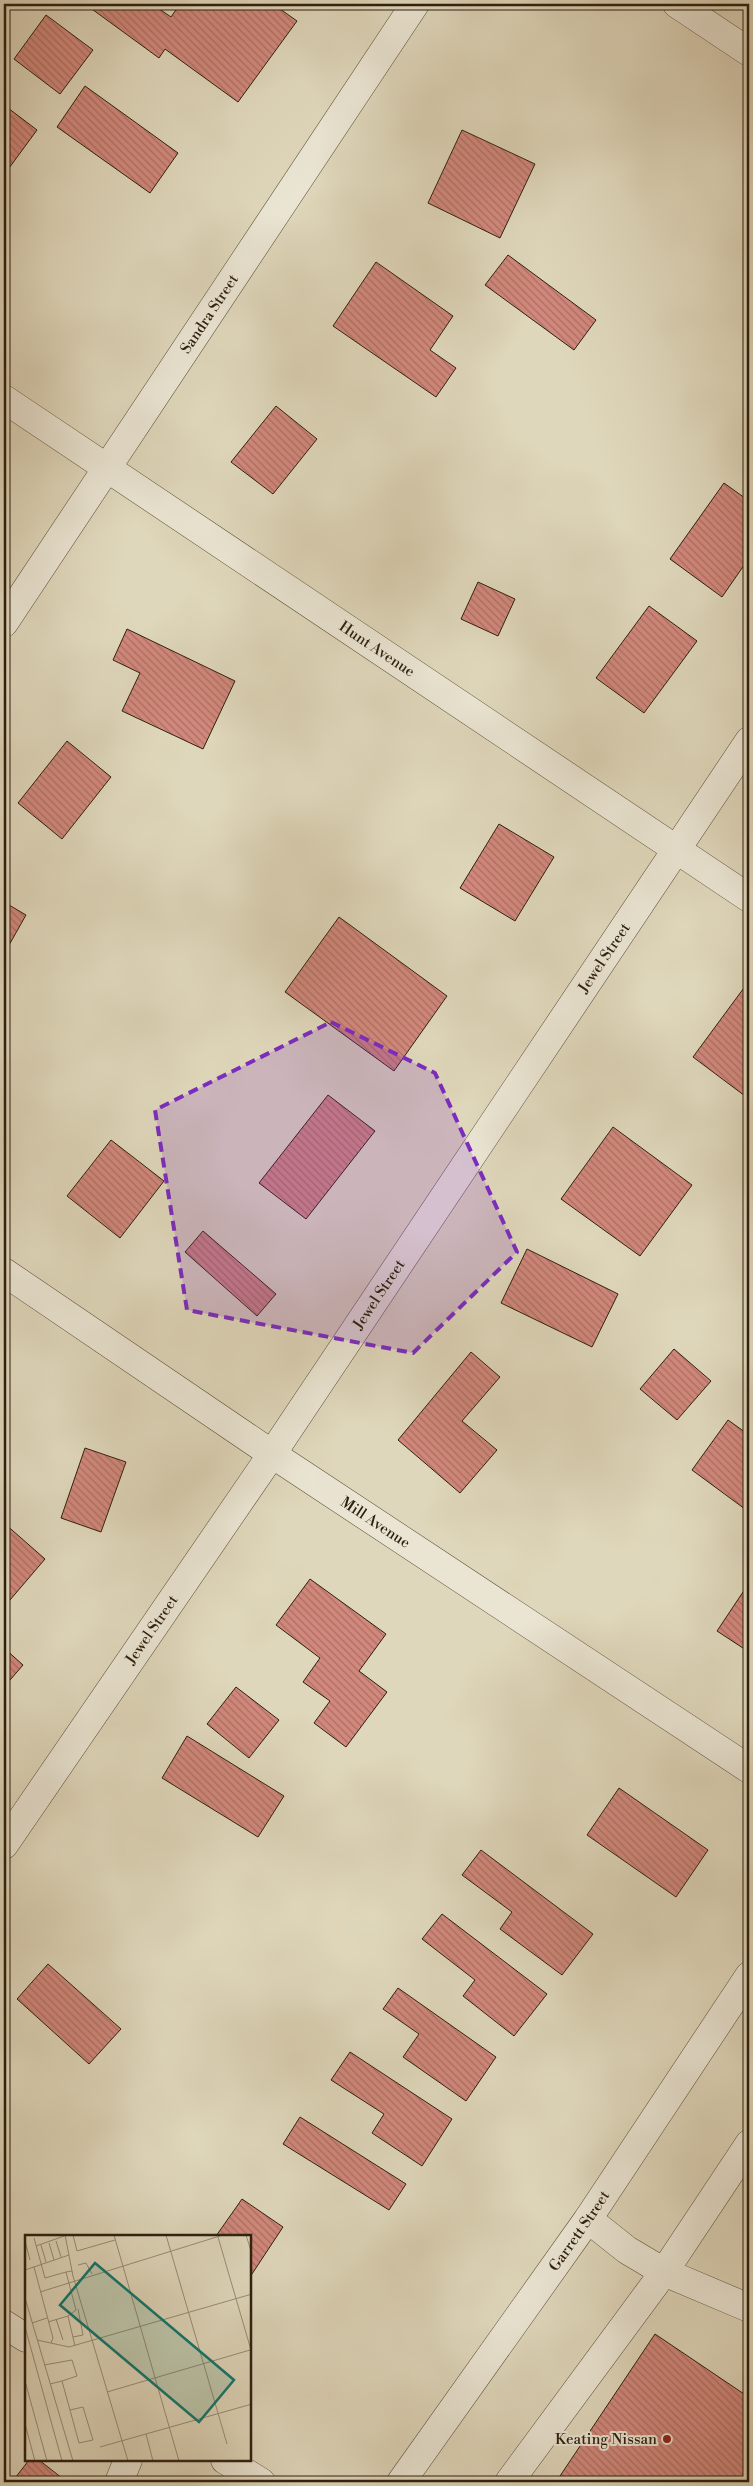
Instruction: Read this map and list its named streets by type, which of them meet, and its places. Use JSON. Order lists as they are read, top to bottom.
{
  "streets": {
    "street": [
      "Sandra Street",
      "Hunt Avenue",
      "Jewel Street",
      "Mill Avenue",
      "Garrett Street"
    ]
  },
  "crossings": [
    ["Sandra Street", "Hunt Avenue"],
    ["Hunt Avenue", "Jewel Street"],
    ["Jewel Street", "Mill Avenue"]
  ],
  "places": ["Keating Nissan"]
}
